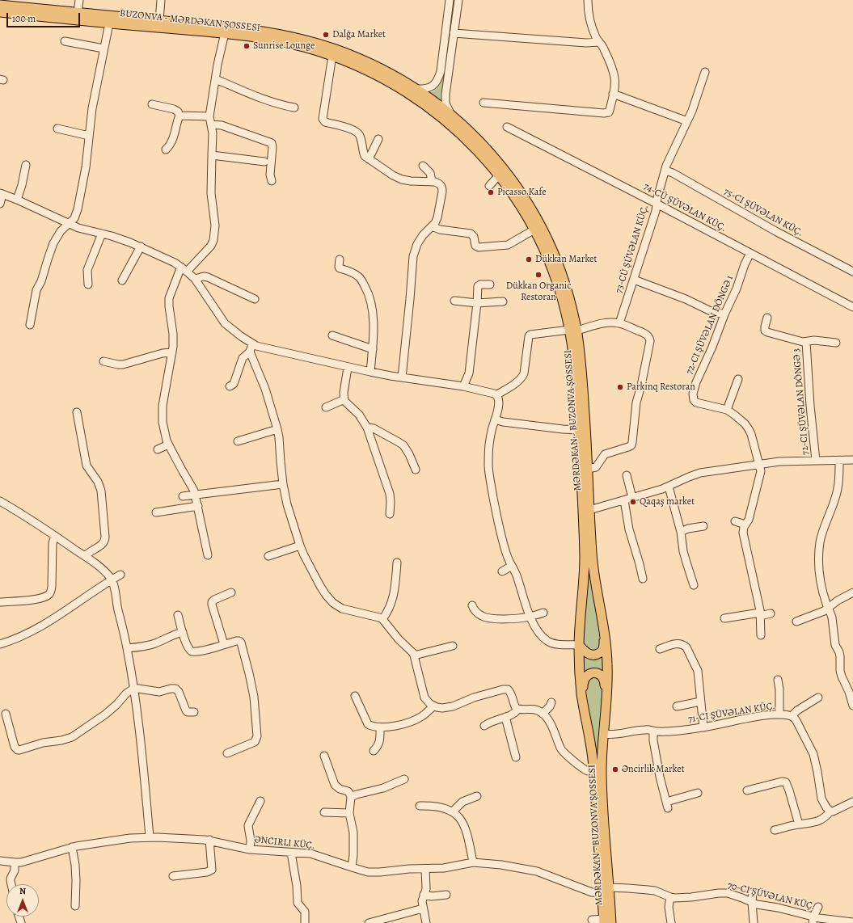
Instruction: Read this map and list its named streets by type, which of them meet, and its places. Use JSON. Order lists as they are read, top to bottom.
{
  "streets": {
    "main road": ["BUZONVA - MƏRDƏKAN ŞOSSESI", "MƏRDƏKAN - BUZONVA ŞOSSESI"],
    "street": [
      "74-CÜ ŞÜVƏLAN KÜÇ.",
      "75-CI ŞÜVƏLAN KÜÇ.",
      "73-CÜ ŞÜVƏLAN KÜÇ.",
      "72-CI ŞÜVƏLAN DÖNGƏ 1",
      "72-CI ŞÜVƏLAN DÖNGƏ 3",
      "71-CI ŞÜVƏLAN KÜÇ.",
      "ƏNCIRLI KÜÇ.",
      "70-CI ŞÜVƏLAN KÜÇ."
    ]
  },
  "crossings": [
    ["BUZONVA - MƏRDƏKAN ŞOSSESI", "MƏRDƏKAN - BUZONVA ŞOSSESI"],
    ["BUZONVA - MƏRDƏKAN ŞOSSESI", "ƏNCIRLI KÜÇ."],
    ["BUZONVA - MƏRDƏKAN ŞOSSESI", "70-CI ŞÜVƏLAN KÜÇ."],
    ["74-CÜ ŞÜVƏLAN KÜÇ.", "73-CÜ ŞÜVƏLAN KÜÇ."],
    ["74-CÜ ŞÜVƏLAN KÜÇ.", "72-CI ŞÜVƏLAN DÖNGƏ 1"],
    ["75-CI ŞÜVƏLAN KÜÇ.", "73-CÜ ŞÜVƏLAN KÜÇ."],
    ["MƏRDƏKAN - BUZONVA ŞOSSESI", "71-CI ŞÜVƏLAN KÜÇ."],
    ["MƏRDƏKAN - BUZONVA ŞOSSESI", "ƏNCIRLI KÜÇ."],
    ["MƏRDƏKAN - BUZONVA ŞOSSESI", "70-CI ŞÜVƏLAN KÜÇ."],
    ["ƏNCIRLI KÜÇ.", "70-CI ŞÜVƏLAN KÜÇ."]
  ],
  "places": [
    "Dalğa Market",
    "Sunrise Lounge",
    "Picasso Kafe",
    "Dükkan Market",
    "Dükkan Organic Restoran",
    "Parkinq Restoran",
    "Qaqaş market",
    "Əncirlik Market"
  ],
  "scale_bar": "100 m",
  "north": "top"
}
